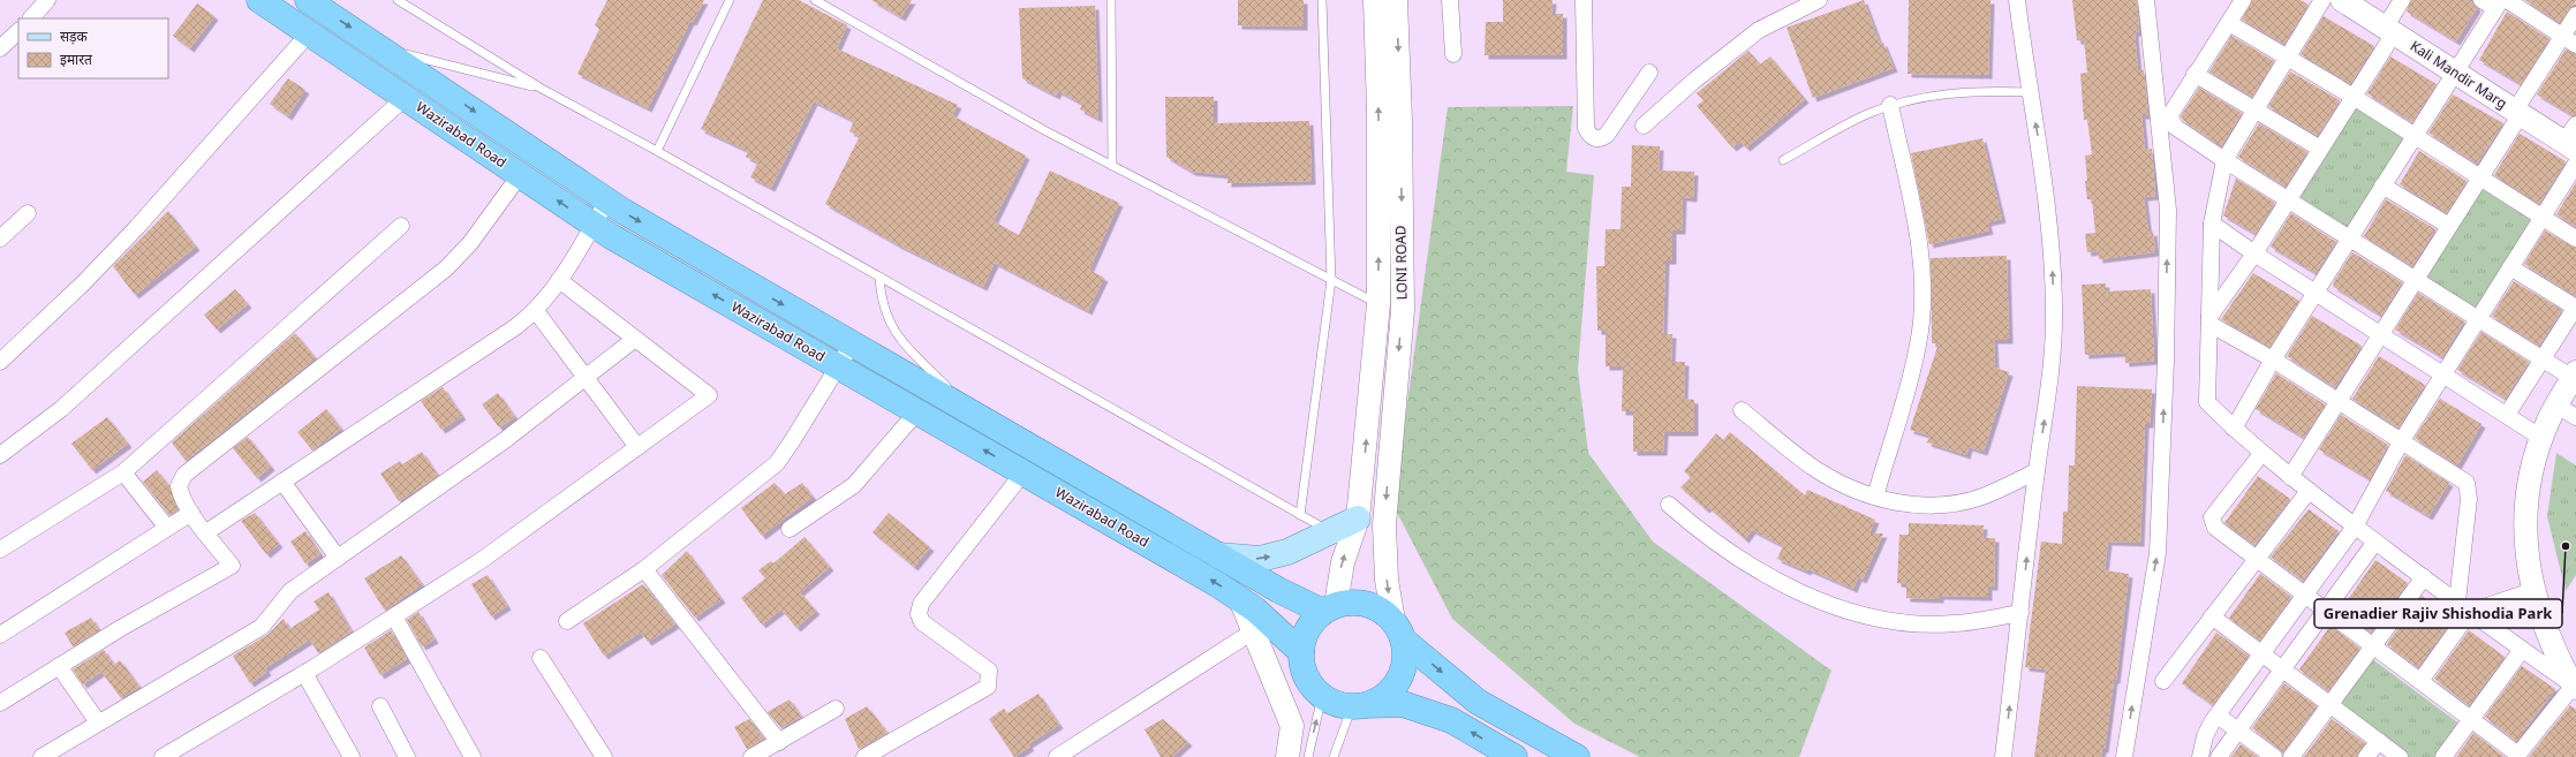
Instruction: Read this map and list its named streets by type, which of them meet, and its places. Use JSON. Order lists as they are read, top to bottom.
{
  "streets": {
    "highway": ["Wazirabad Road"],
    "street": ["Kali Mandir Marg", "LONI ROAD"]
  },
  "crossings": [
    ["Wazirabad Road", "LONI ROAD"]
  ],
  "places": ["Grenadier Rajiv Shishodia Park"],
  "legend": ["सड़क", "इमारत"]
}
